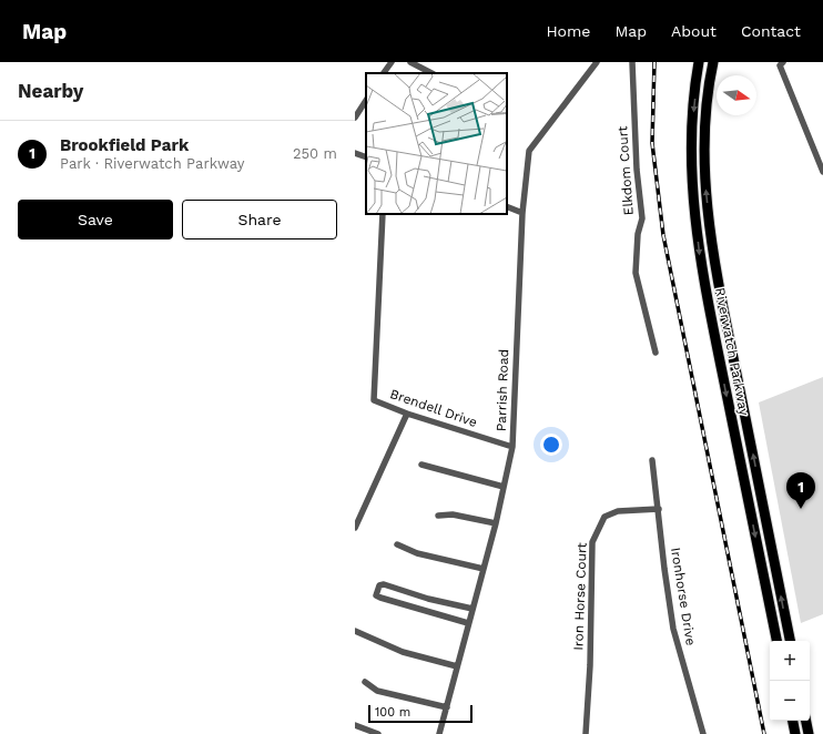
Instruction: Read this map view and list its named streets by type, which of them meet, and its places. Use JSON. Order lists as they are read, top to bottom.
{
  "streets": {
    "main road": ["Riverwatch Parkway"],
    "street": [
      "Elkdom Court",
      "Parrish Road",
      "Brendell Drive",
      "Iron Horse Court",
      "Ironhorse Drive"
    ]
  },
  "crossings": [
    ["Parrish Road", "Brendell Drive"],
    ["Iron Horse Court", "Ironhorse Drive"]
  ],
  "scale_bar": "100 m",
  "north": "right",
  "page": {
    "header": "Map",
    "nav": [
      "Home",
      "Map",
      "About",
      "Contact"
    ],
    "heading": "Nearby",
    "list": [
      {
        "mark": "1",
        "name": "Brookfield Park",
        "note": "Park · Riverwatch Parkway",
        "value": "250 m"
      }
    ],
    "buttons": ["Save", "Share"],
    "pins": "1",
    "map_buttons": ["+", "−"],
    "scale": "100 m"
  }
}
